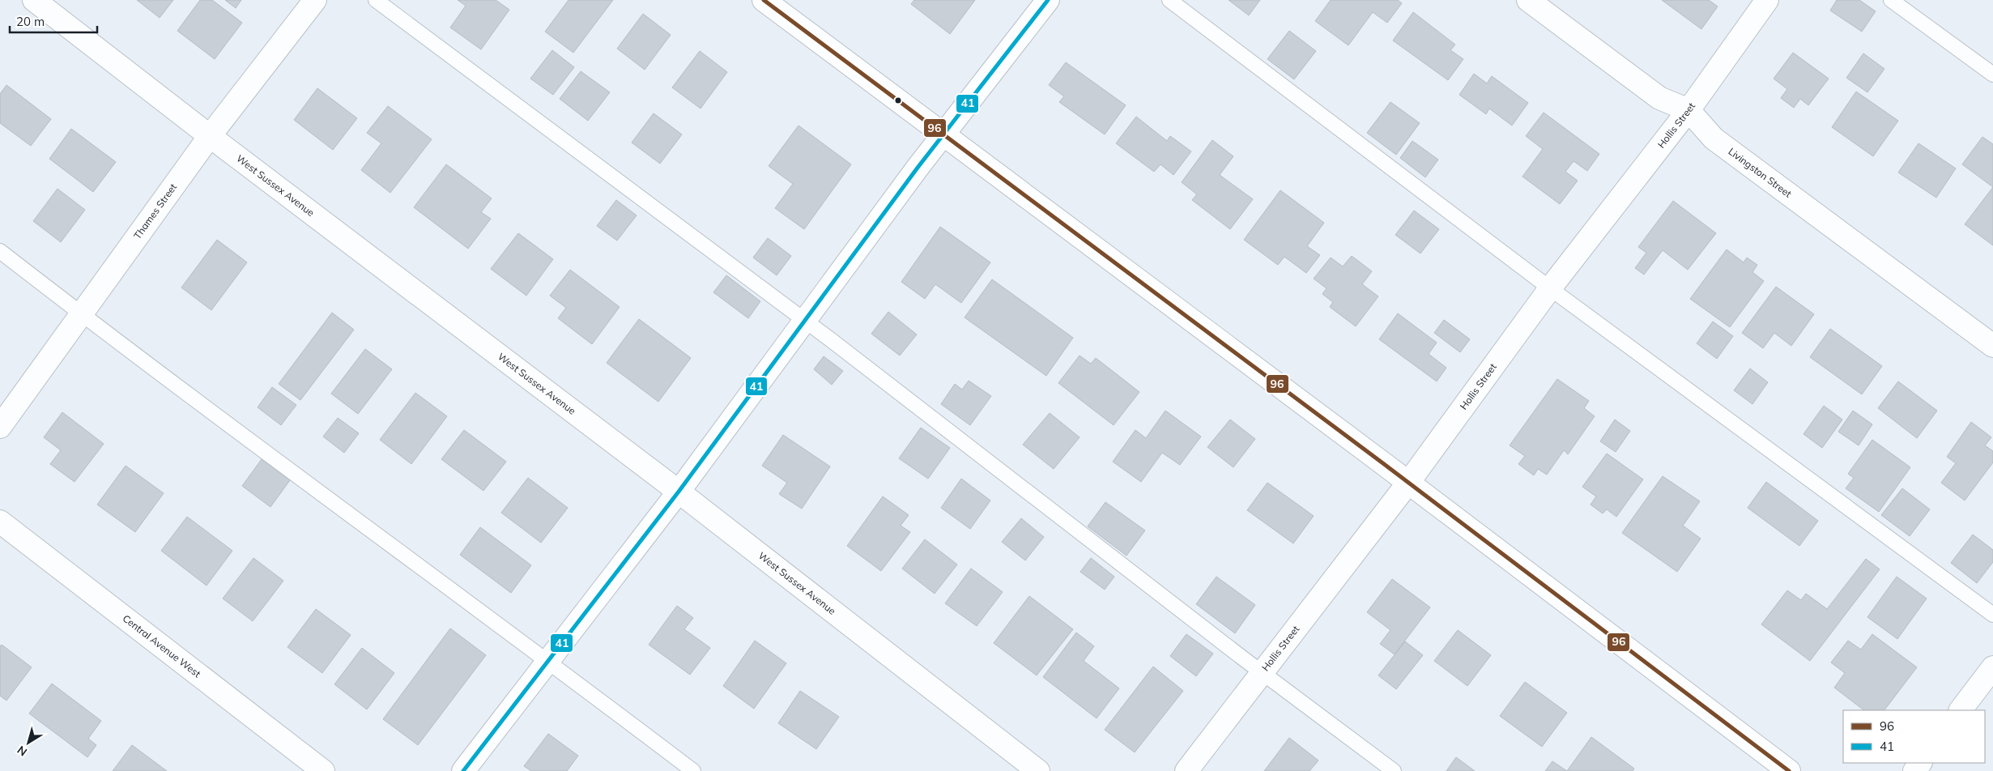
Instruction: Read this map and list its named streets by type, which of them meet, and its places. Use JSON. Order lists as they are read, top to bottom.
{
  "streets": {
    "street": [
      "Hollis Street",
      "Livingston Street",
      "West Sussex Avenue",
      "Thames Street",
      "Central Avenue West"
    ]
  },
  "crossings": [
    ["Hollis Street", "Livingston Street"],
    ["West Sussex Avenue", "Thames Street"]
  ],
  "lines": ["transit line 96", "transit line 41"],
  "legend": ["96", "41"],
  "scale_bar": "20 m",
  "north": "bottom left"
}
